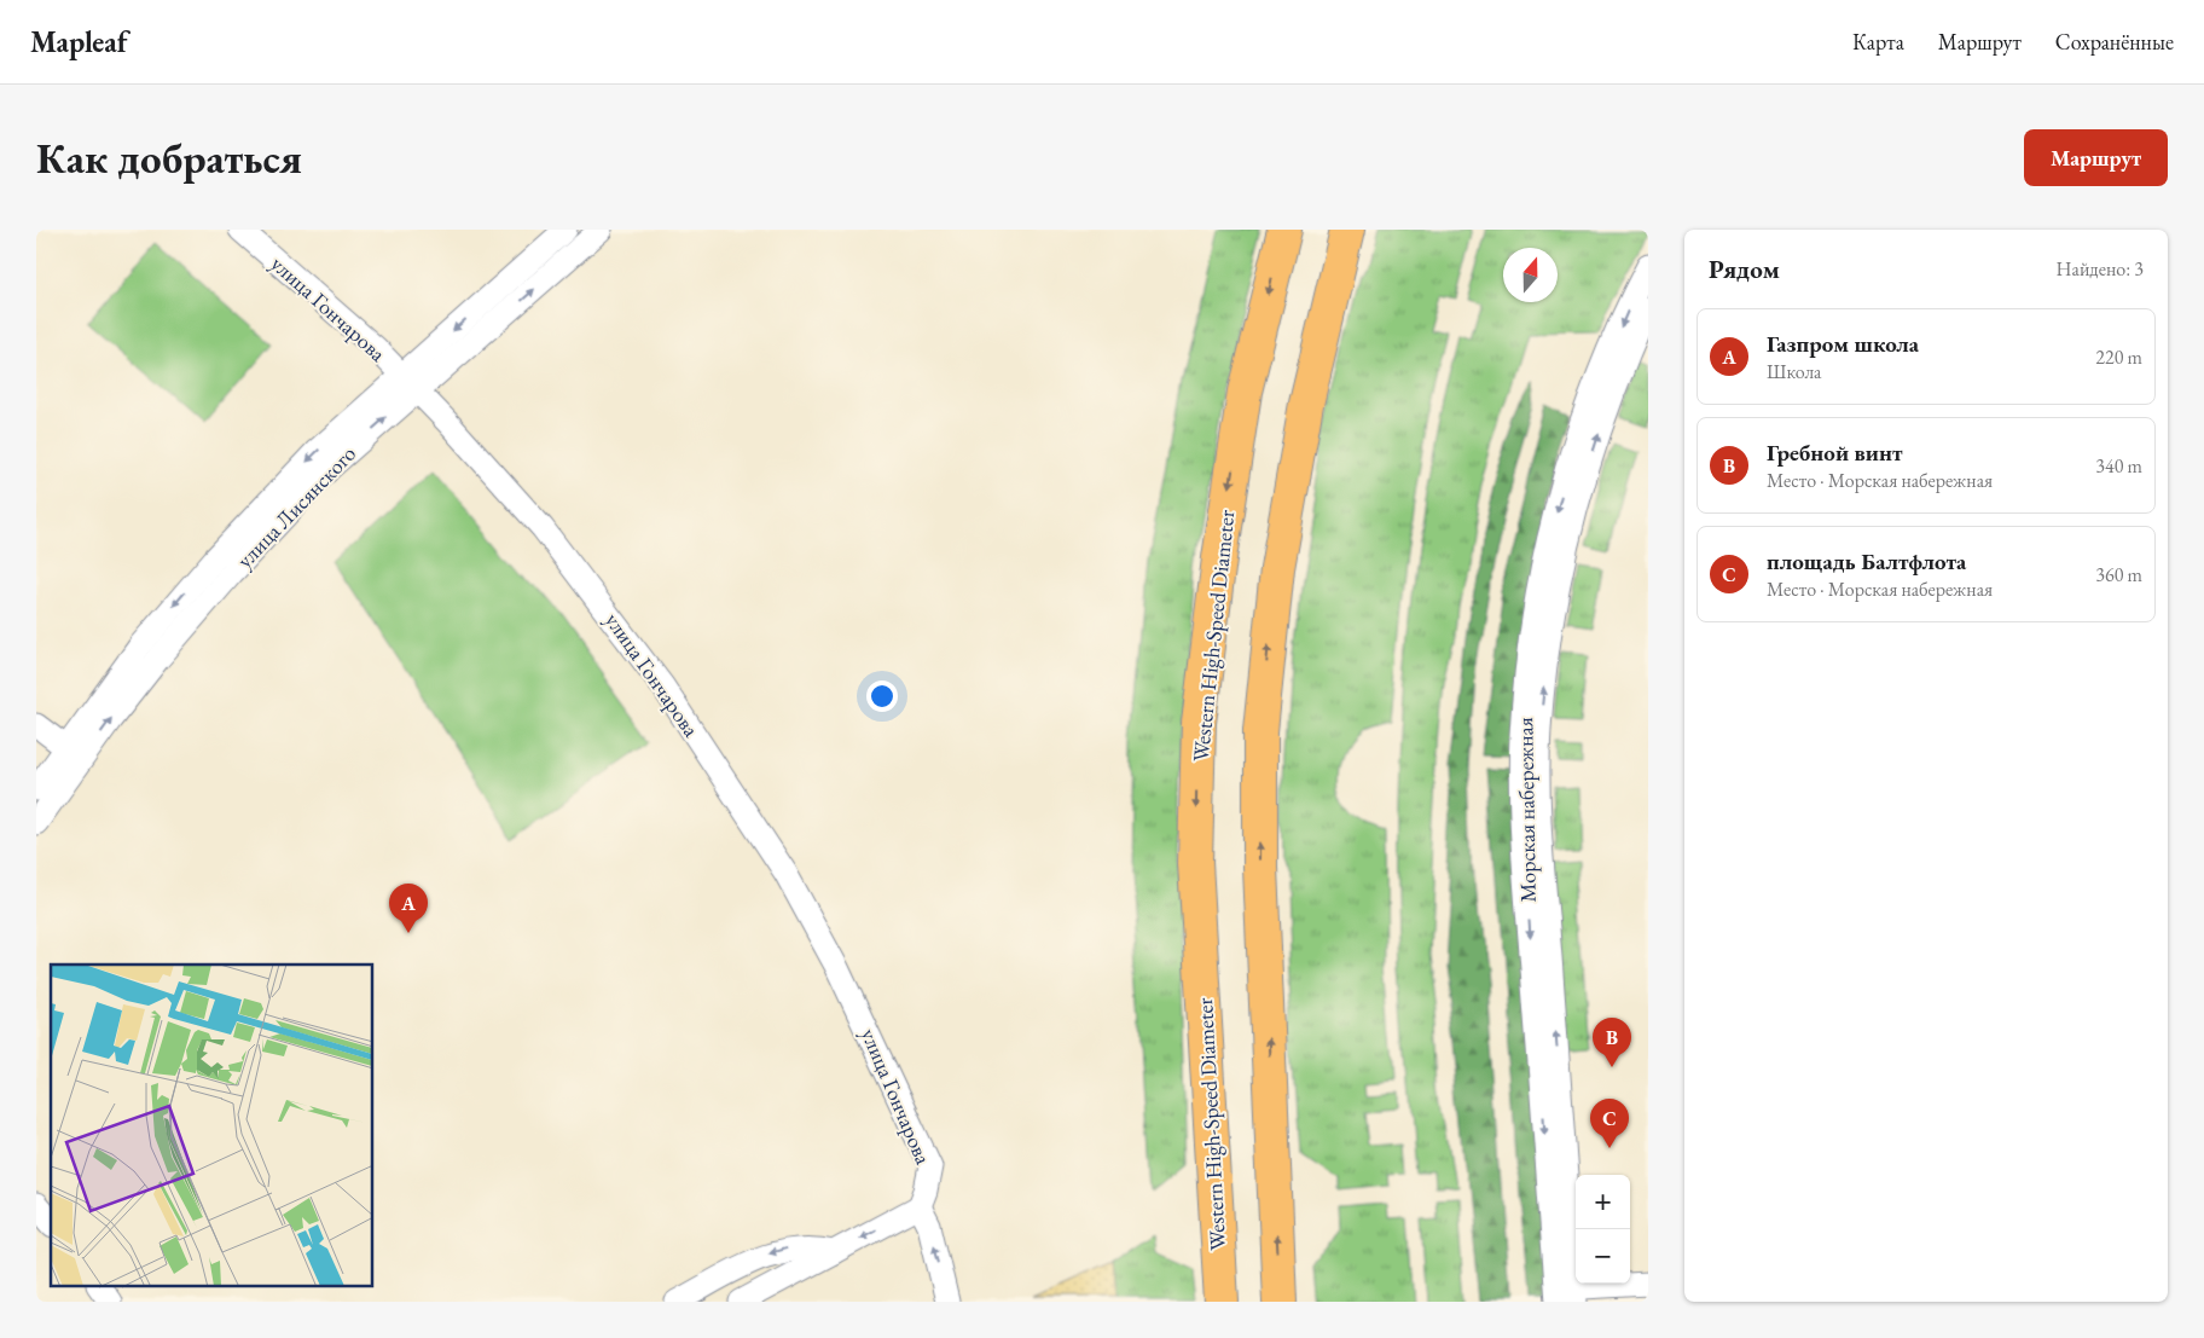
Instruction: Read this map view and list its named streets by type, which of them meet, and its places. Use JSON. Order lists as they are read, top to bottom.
{
  "streets": {
    "highway": ["Western High-Speed Diameter"],
    "street": ["улица Гончарова", "улица Лисянского", "Морская набережная"]
  },
  "crossings": [
    ["улица Гончарова", "улица Лисянского"]
  ],
  "north": "top",
  "page": {
    "header": "Mapleaf",
    "nav": ["Карта", "Маршрут", "Сохранённые"],
    "buttons": "Маршрут",
    "title": "Как добраться",
    "heading": ["Рядом", "Найдено: 3"],
    "list": [
      {
        "mark": "A",
        "name": "Газпром школа",
        "note": "Школа",
        "value": "220 m"
      },
      {
        "mark": "B",
        "name": "Гребной винт",
        "note": "Место · Морская набережная",
        "value": "340 m"
      },
      {
        "mark": "C",
        "name": "площадь Балтфлота",
        "note": "Место · Морская набережная",
        "value": "360 m"
      }
    ],
    "pins": ["A", "B", "C"],
    "map_buttons": ["+", "−"]
  }
}
